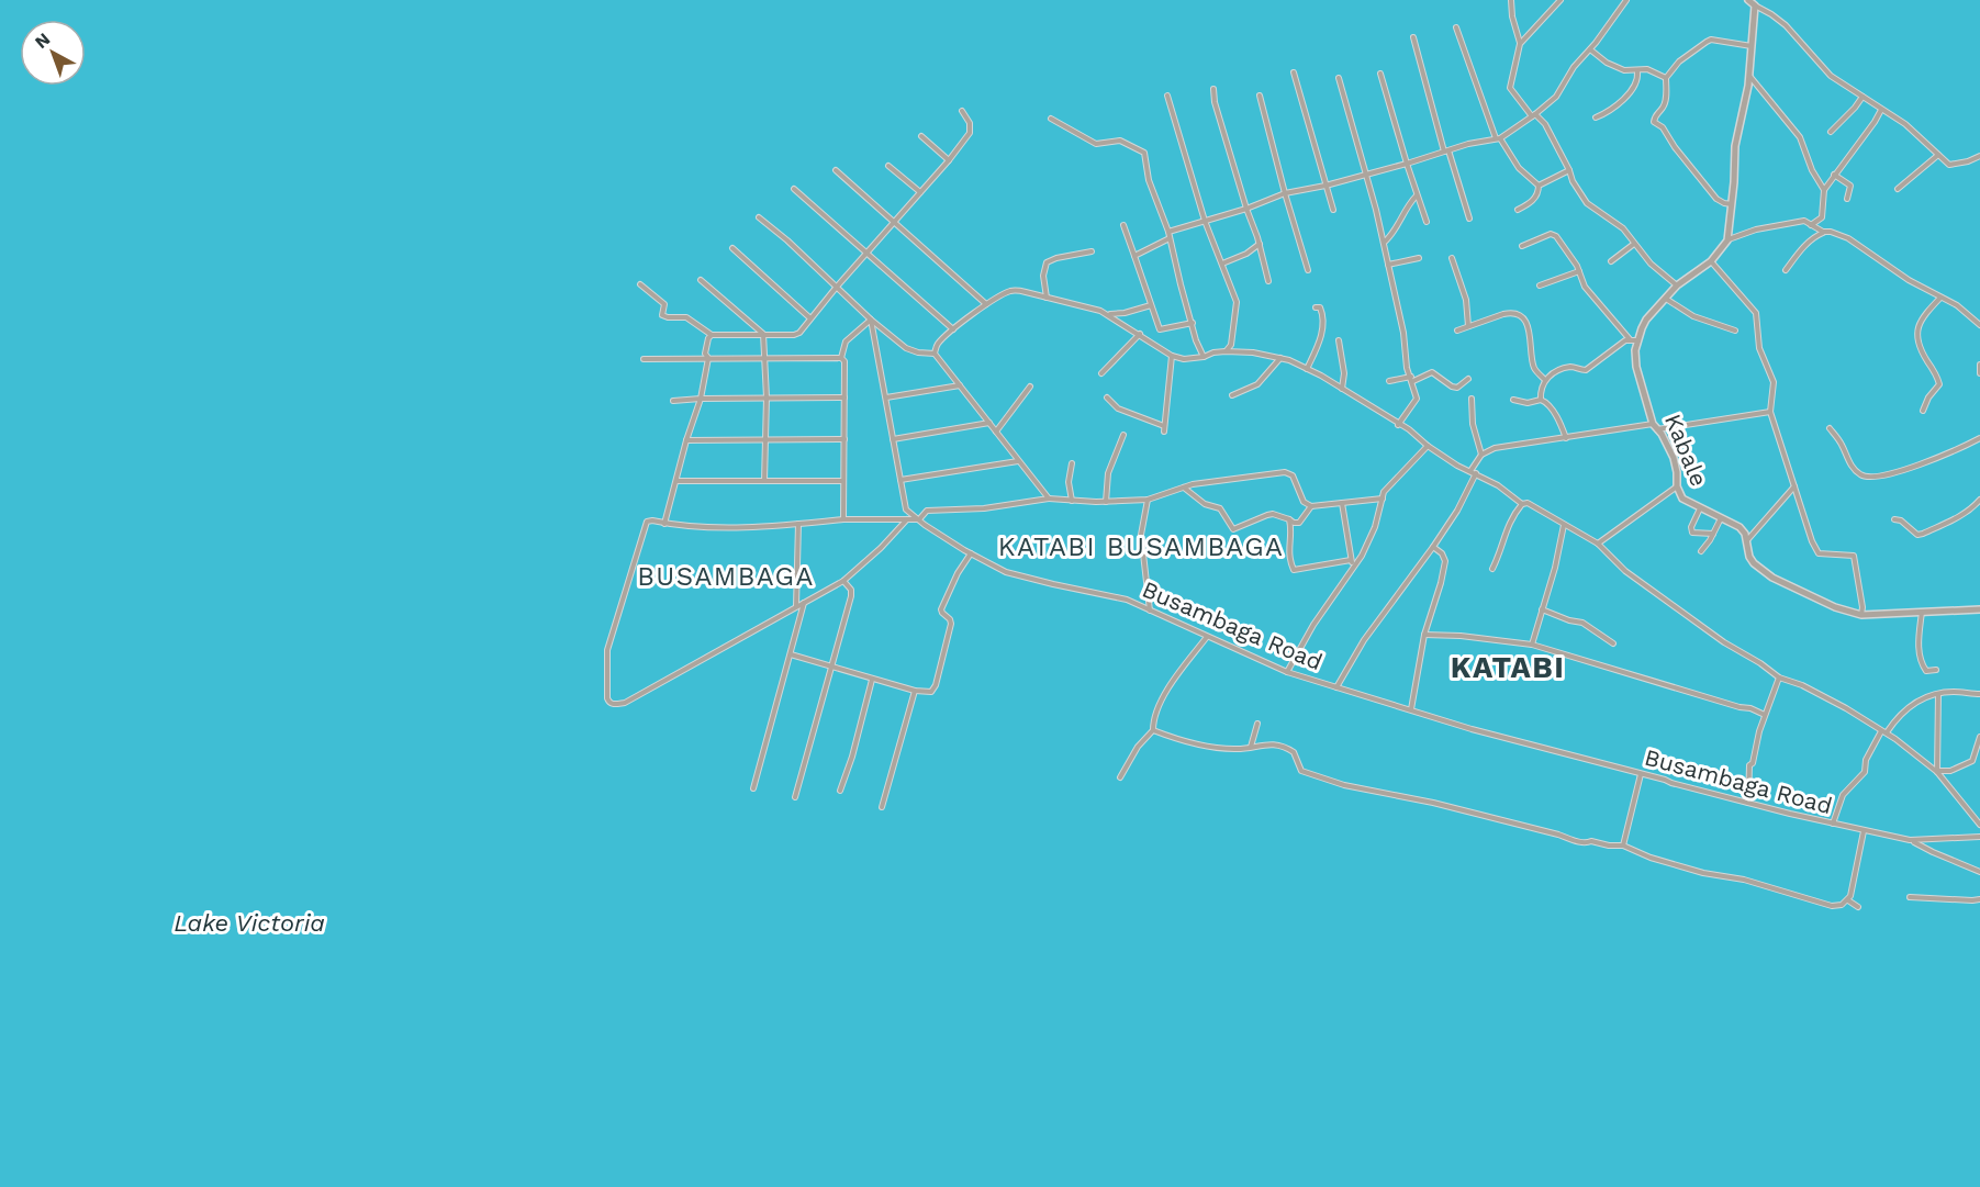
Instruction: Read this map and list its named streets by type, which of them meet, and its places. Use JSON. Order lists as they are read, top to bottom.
{
  "streets": {
    "street": ["Kabale", "Busambaga Road"]
  },
  "districts": ["KATABI BUSAMBAGA", "BUSAMBAGA", "KATABI"],
  "water": ["Lake Victoria"],
  "north": "top left"
}
